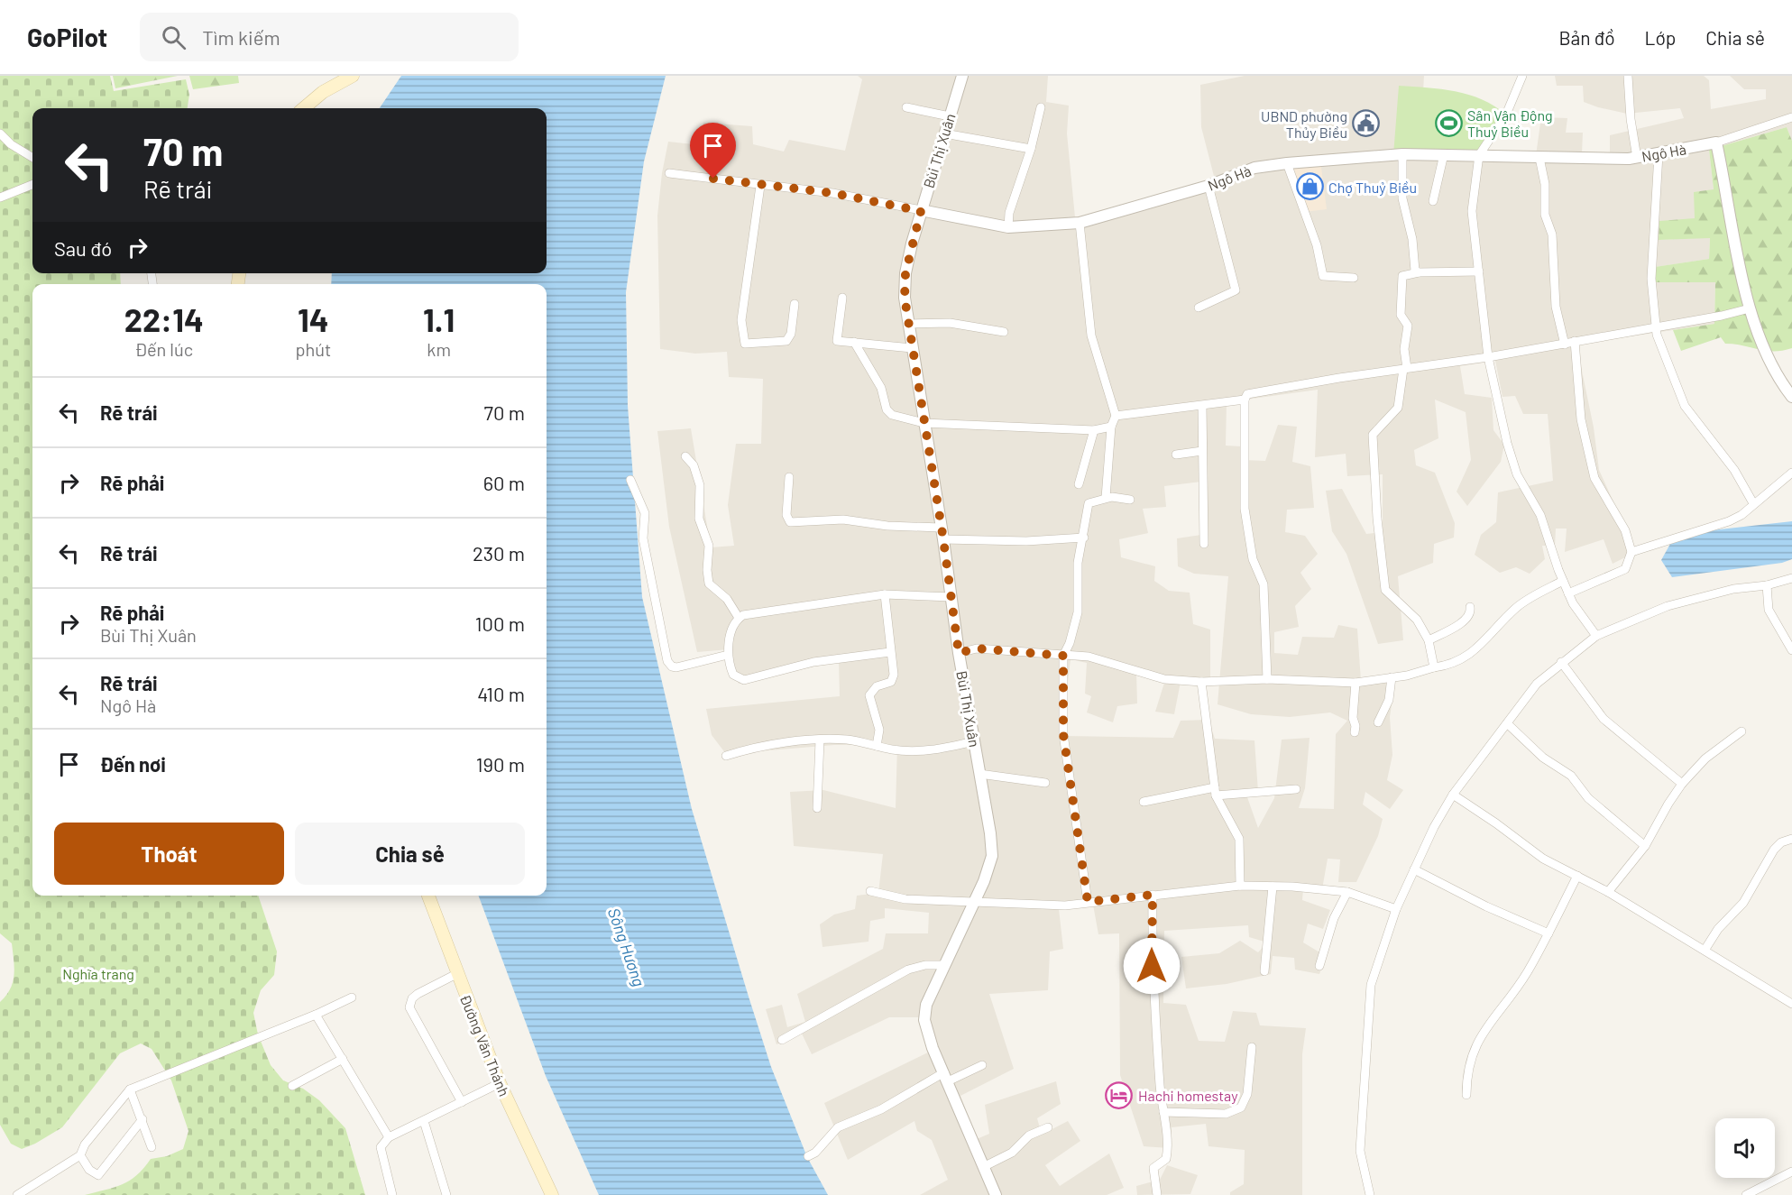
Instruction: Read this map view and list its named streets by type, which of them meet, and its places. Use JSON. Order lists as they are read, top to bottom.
{
  "streets": {
    "main road": ["Đường Văn Thánh"],
    "street": ["Bùi Thị Xuân", "Ngô Hà"]
  },
  "crossings": [
    ["Bùi Thị Xuân", "Ngô Hà"]
  ],
  "water": ["Sông Hương"],
  "parks": ["Nghĩa trang"],
  "places": {
    "sports": ["Sân Vận Động Thuỷ Biều"],
    "public building": ["UBND phường Thủy Biều"],
    "shop": ["Chợ Thuỷ Biều"],
    "hotel": ["Hachi homestay"]
  },
  "page": {
    "header": "GoPilot",
    "search": "Tìm kiếm",
    "nav": ["Bản đồ", "Lớp", "Chia sẻ"],
    "turn": ["70 m", "Rẽ trái"],
    "then": "Sau đó",
    "eta": [
      "22:14",
      "Đến lúc",
      "14",
      "phút",
      "1.1",
      "km"
    ],
    "list": [
      {
        "name": "Rẽ trái",
        "value": "70 m"
      },
      {
        "name": "Rẽ phải",
        "value": "60 m"
      },
      {
        "name": "Rẽ trái",
        "value": "230 m"
      },
      {
        "name": "Rẽ phải",
        "note": "Bùi Thị Xuân",
        "value": "100 m"
      },
      {
        "name": "Rẽ trái",
        "note": "Ngô Hà",
        "value": "410 m"
      },
      {
        "name": "Đến nơi",
        "value": "190 m"
      }
    ],
    "buttons": ["Thoát", "Chia sẻ"]
  }
}
